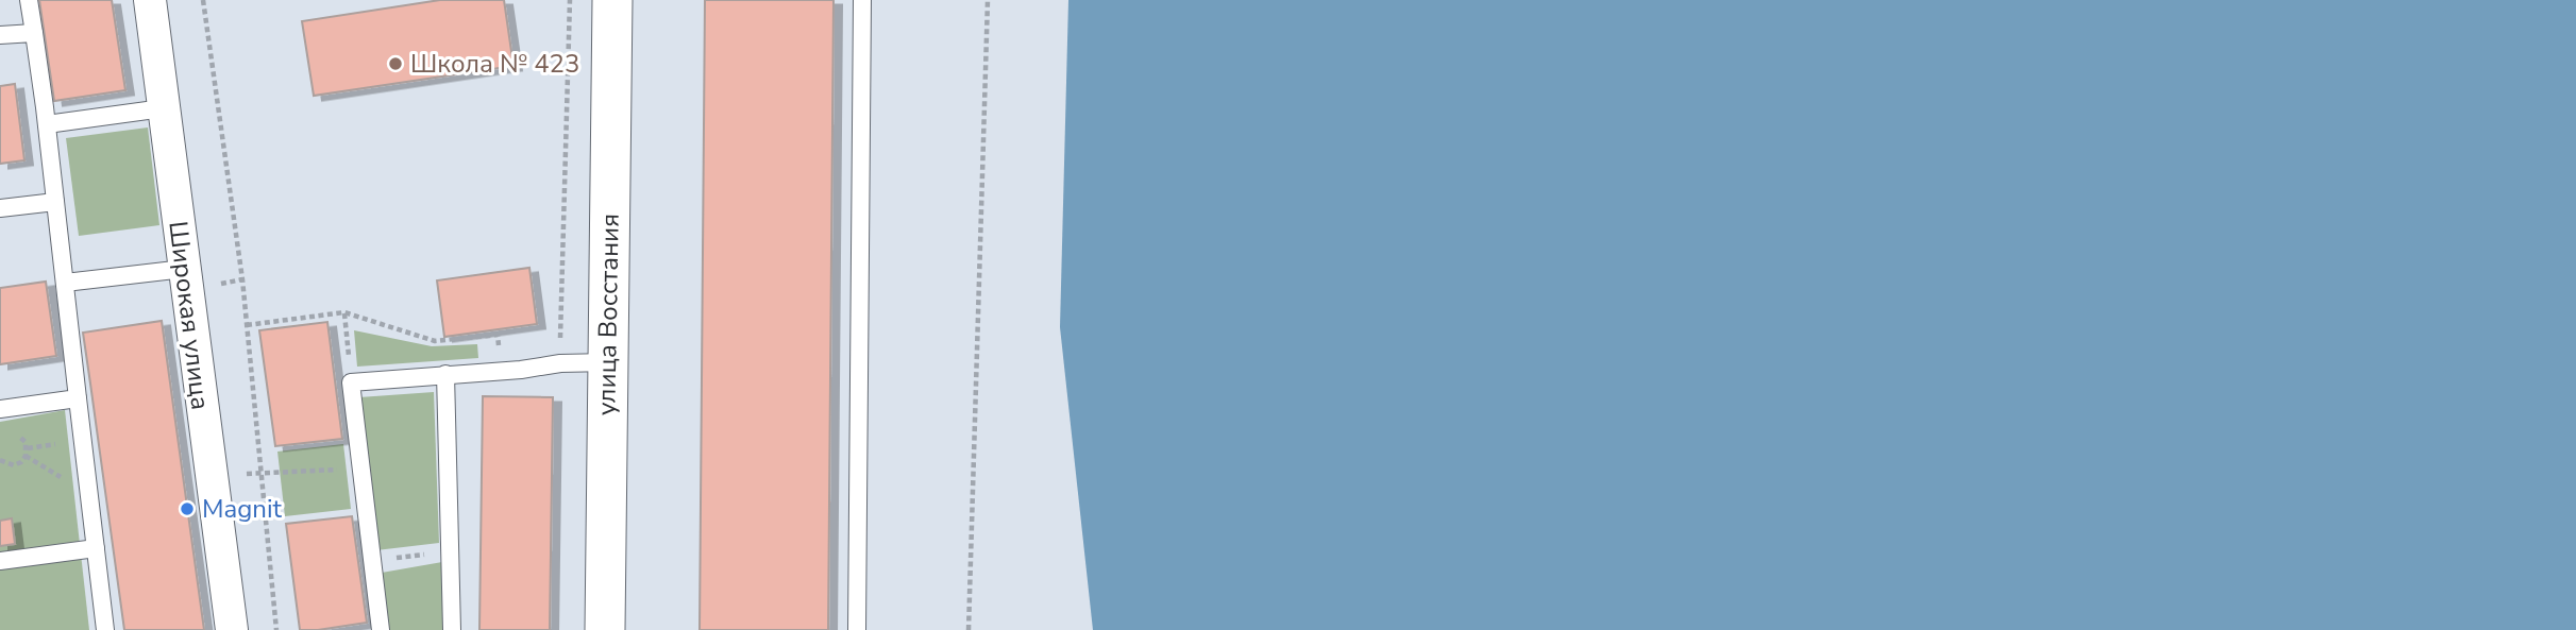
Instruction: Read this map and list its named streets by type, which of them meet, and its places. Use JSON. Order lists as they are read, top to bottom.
{
  "streets": {
    "street": ["улица Восстания", "Широкая улица"]
  },
  "places": ["Школа № 423", "Magnit"]
}
